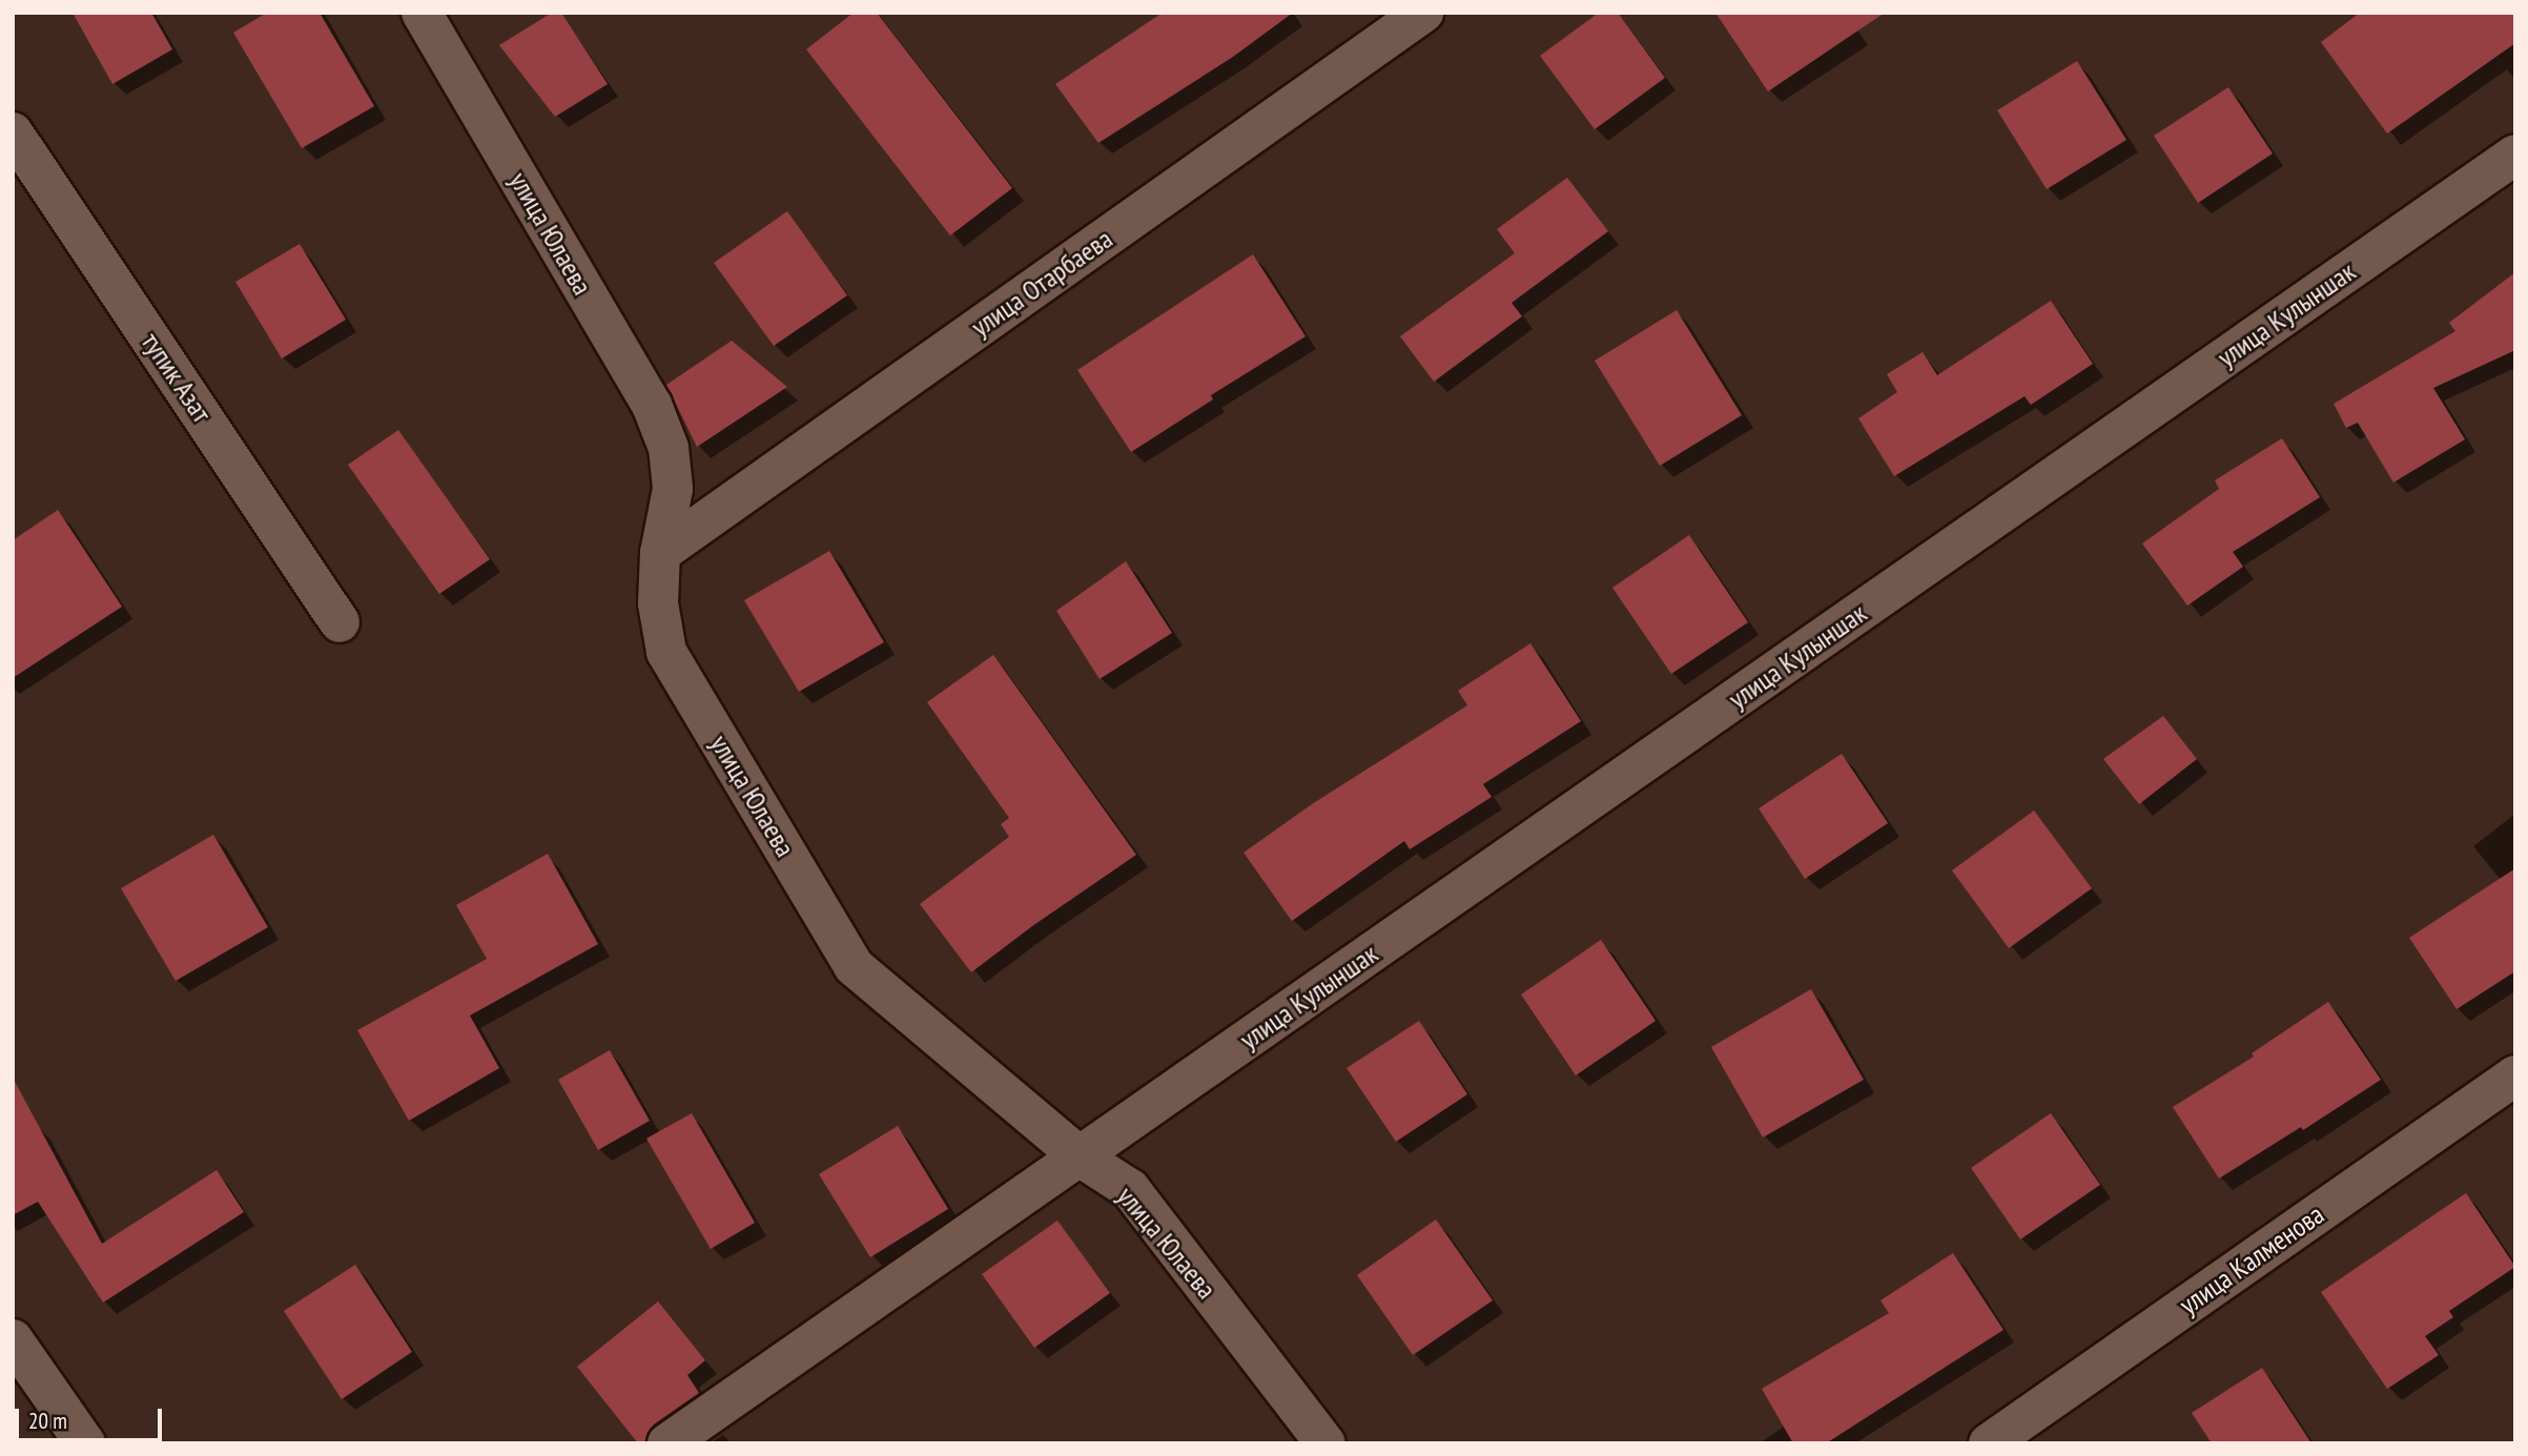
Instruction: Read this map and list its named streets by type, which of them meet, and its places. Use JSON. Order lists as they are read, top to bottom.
{
  "streets": {
    "street": [
      "улица Юлаева",
      "улица Отарбаева",
      "улица Кулыншак",
      "тупик Азат",
      "улица Калменова"
    ]
  },
  "crossings": [
    ["улица Юлаева", "улица Отарбаева"],
    ["улица Юлаева", "улица Кулыншак"]
  ],
  "scale_bar": "20 m"
}
